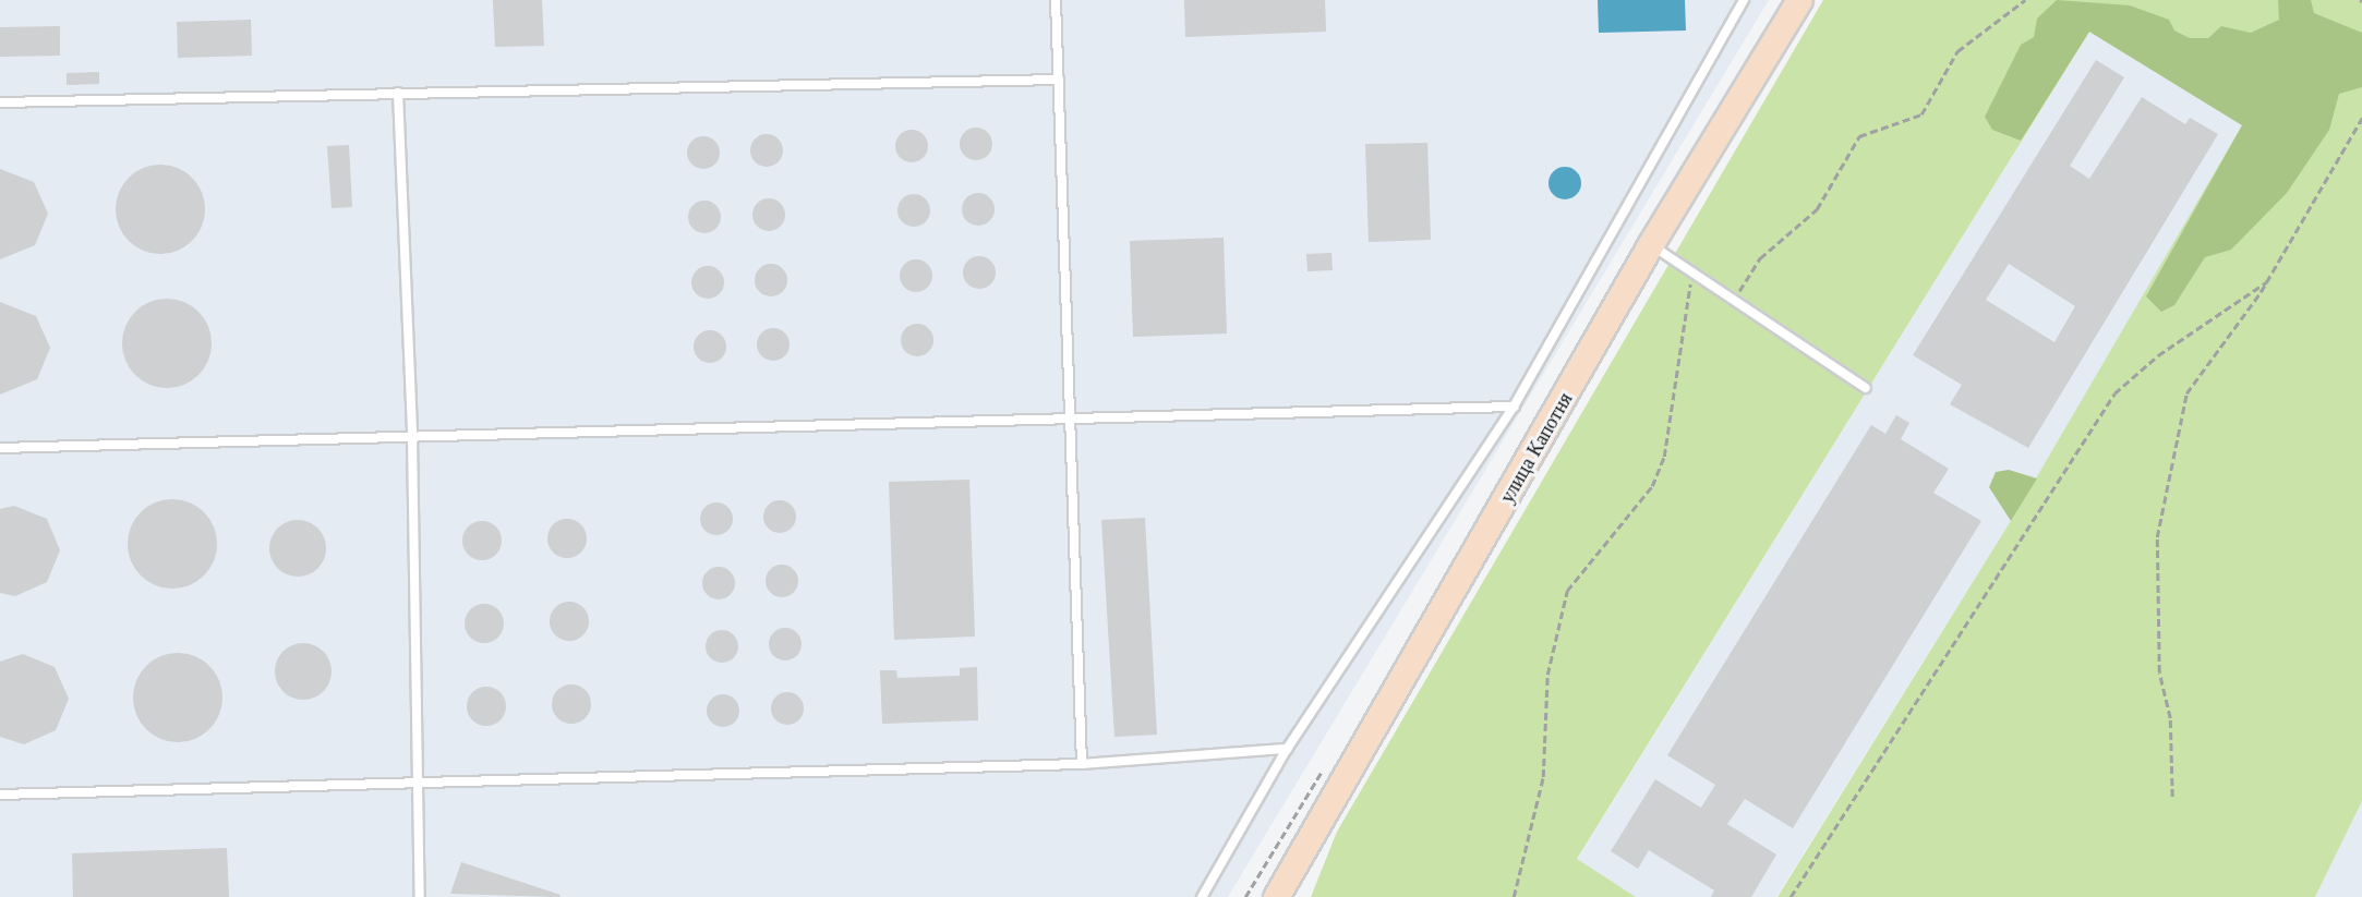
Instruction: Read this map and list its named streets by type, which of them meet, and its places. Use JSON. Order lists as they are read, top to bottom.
{
  "streets": {
    "main road": ["улица Капотня"]
  }
}
